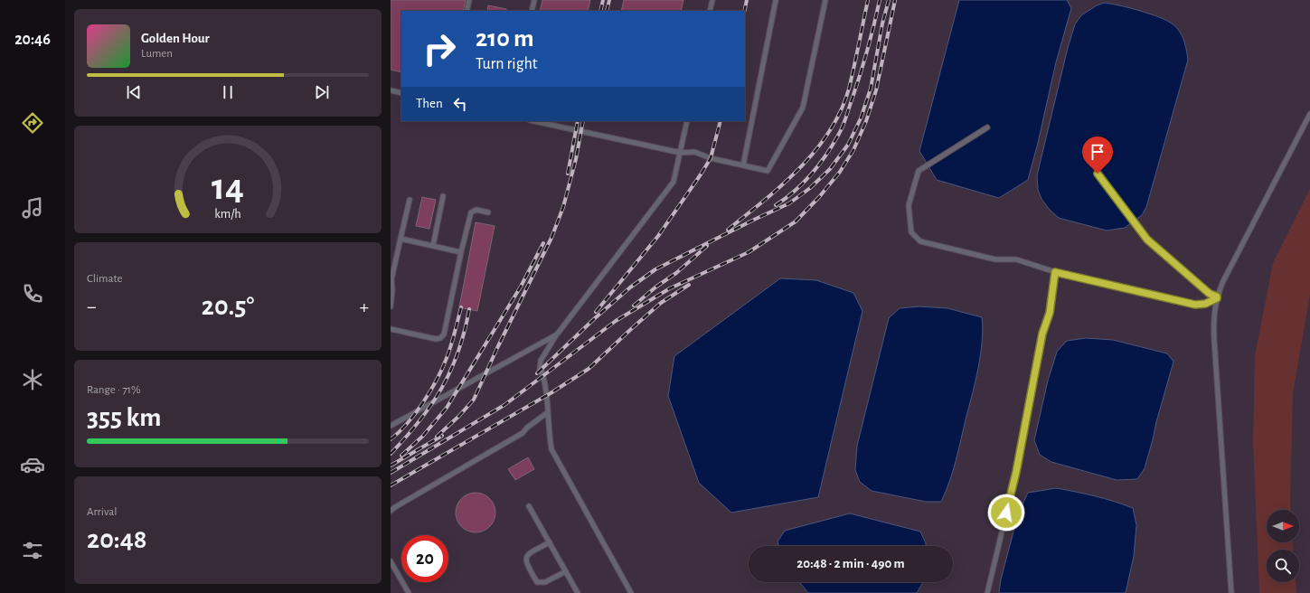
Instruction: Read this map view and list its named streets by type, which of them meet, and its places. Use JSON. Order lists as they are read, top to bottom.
{
  "north": "right",
  "page": {
    "tabs": "20:46",
    "turn": ["210 m", "Turn right"],
    "song": ["Golden Hour", "Lumen"],
    "then": "Then",
    "tile": [
      "Climate",
      ["Range · 71%", "355 km"],
      ["Arrival", "20:48"]
    ],
    "heat": ["−", "20.5°", "+"],
    "limit": "20",
    "trip": "20:48 · 2 min · 490 m",
    "gauge": ["14", "km/h"]
  }
}
